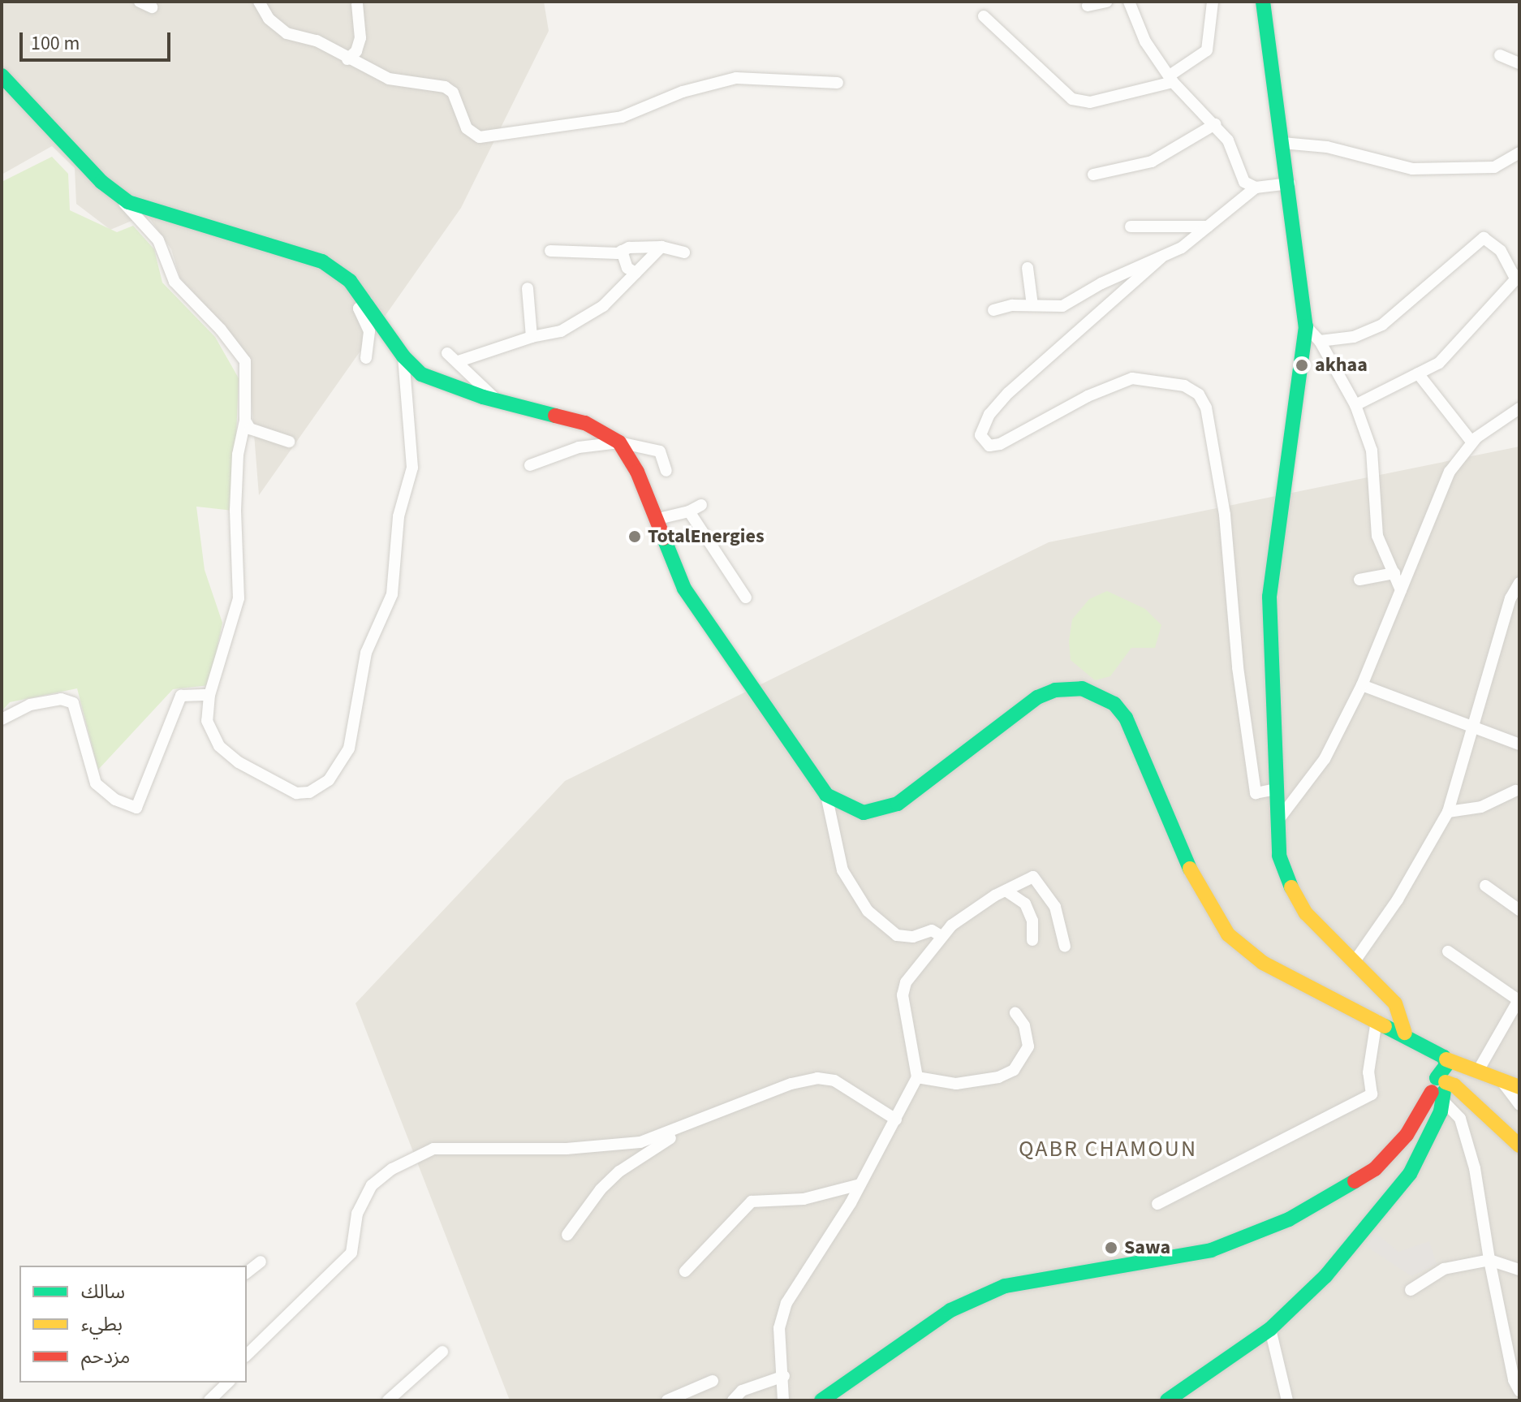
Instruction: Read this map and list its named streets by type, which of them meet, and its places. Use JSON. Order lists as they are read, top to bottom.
{
  "districts": ["QABR CHAMOUN"],
  "places": ["akhaa", "TotalEnergies", "Sawa"],
  "legend": ["سالك", "بطيء", "مزدحم"],
  "scale_bar": "100 m"
}
